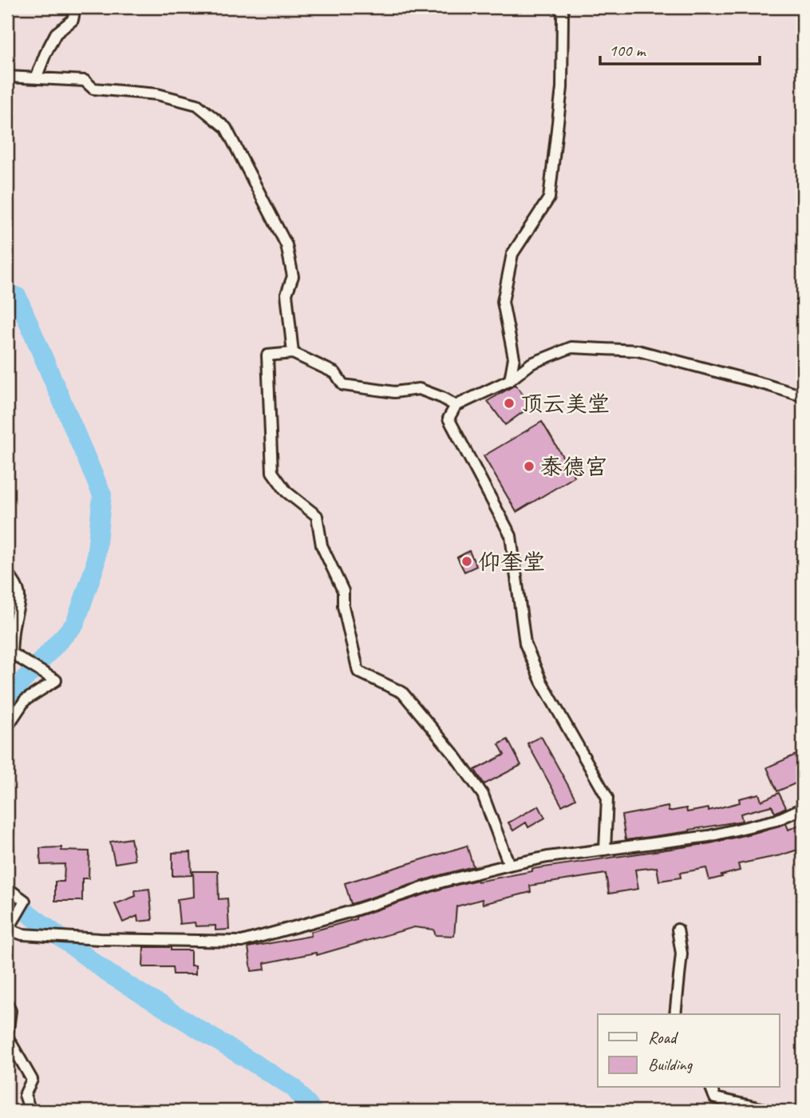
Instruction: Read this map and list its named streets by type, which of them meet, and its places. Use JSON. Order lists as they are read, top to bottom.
{
  "places": ["顶云美堂", "泰德宫", "仰奎堂"],
  "legend": ["Road", "Building"],
  "scale_bar": "100 m"
}
